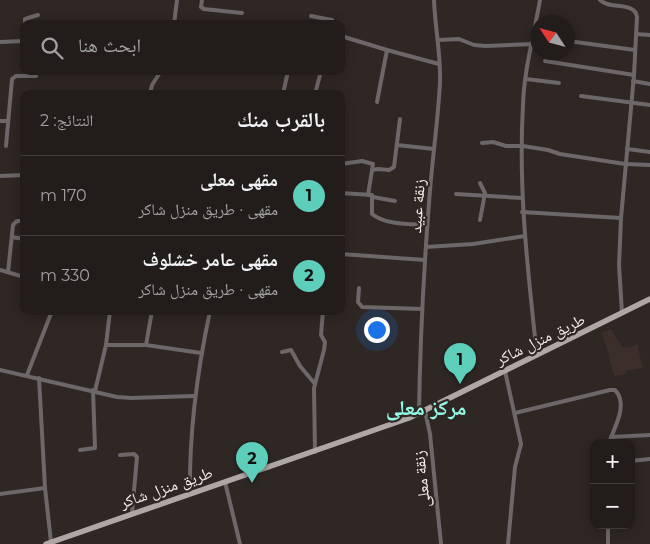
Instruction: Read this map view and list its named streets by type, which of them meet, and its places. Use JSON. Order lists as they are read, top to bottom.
{
  "streets": {
    "main road": ["طريق منزل شاكر"],
    "street": ["زنقة عبيد", "زنقة معلى"]
  },
  "crossings": [
    ["زنقة عبيد", "طريق منزل شاكر"],
    ["زنقة عبيد", "زنقة معلى"],
    ["طريق منزل شاكر", "زنقة معلى"]
  ],
  "districts": ["مركز معلى"],
  "north": "top left",
  "page": {
    "search": "ابحث هنا",
    "heading": ["بالقرب منك", "النتائج: 2"],
    "list": [
      {
        "mark": "1",
        "name": "مقهى معلى",
        "note": "مقهى · طريق منزل شاكر",
        "value": "170 m"
      },
      {
        "mark": "2",
        "name": "مقهى عامر خشلوف",
        "note": "مقهى · طريق منزل شاكر",
        "value": "330 m"
      }
    ],
    "pins": ["1", "2"],
    "map_buttons": ["+", "−"]
  }
}
